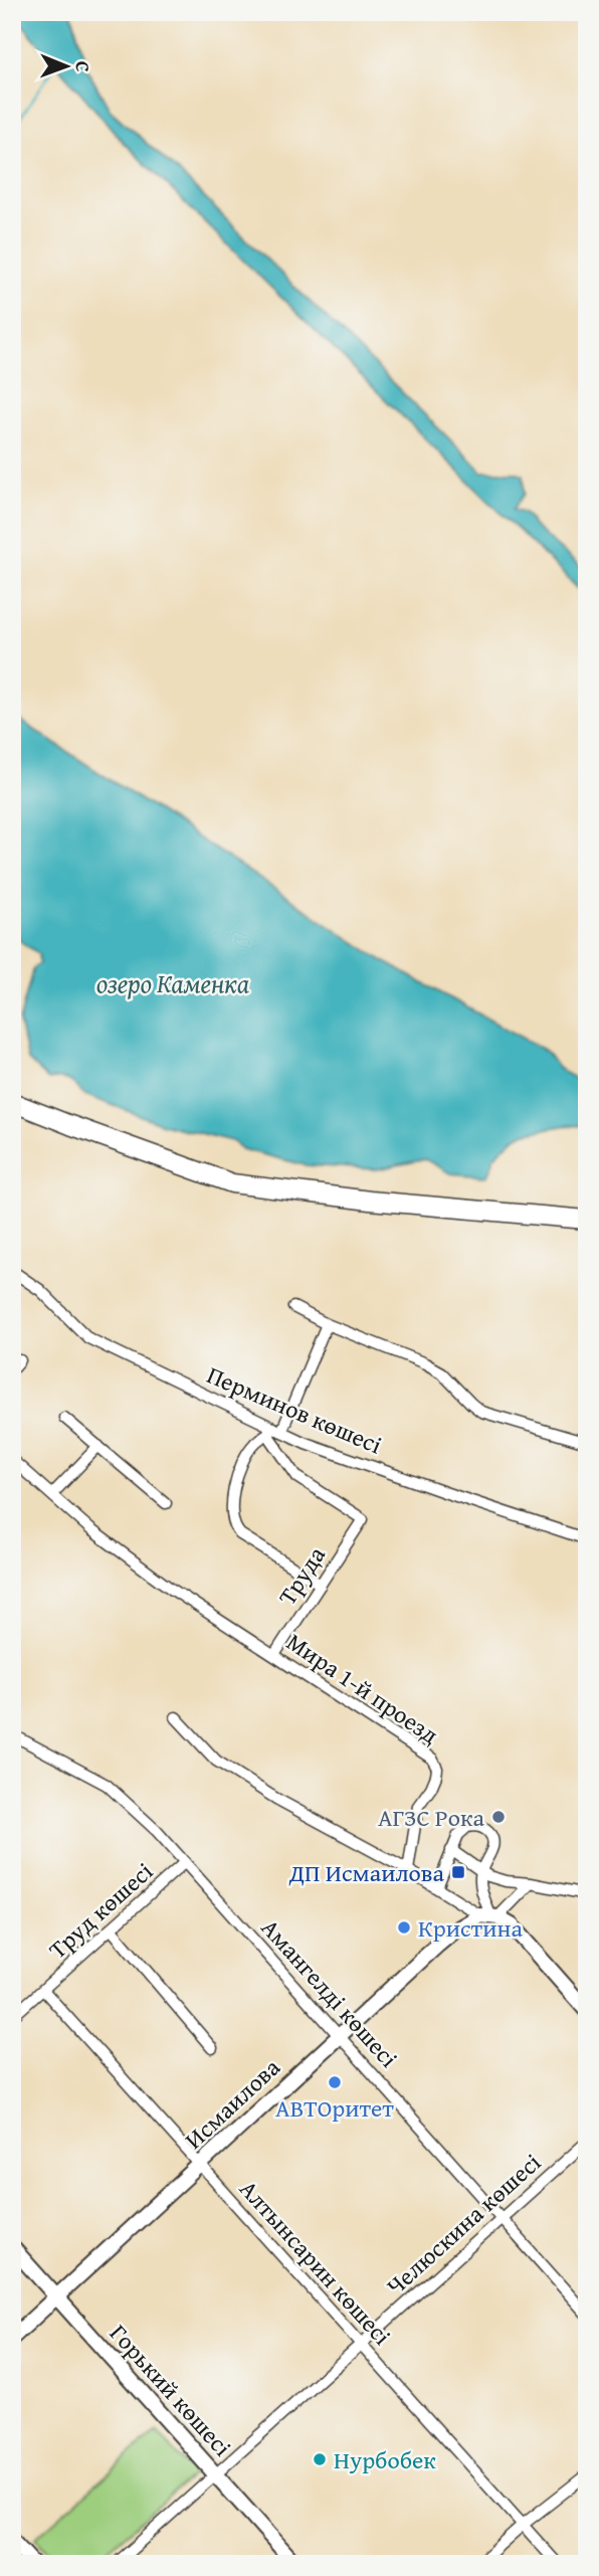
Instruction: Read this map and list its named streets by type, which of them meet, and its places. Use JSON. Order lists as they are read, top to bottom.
{
  "streets": {
    "street": [
      "Перминов көшесі",
      "Труда",
      "Мира 1-й проезд",
      "Труд көшесі",
      "Амангелді көшесі",
      "Исмаилова",
      "Челюскина көшесі",
      "Алтынсарин көшесі",
      "Горький көшесі"
    ]
  },
  "crossings": [
    ["Перминов көшесі", "Труда"],
    ["Труда", "Мира 1-й проезд"],
    ["Труд көшесі", "Амангелді көшесі"],
    ["Труд көшесі", "Алтынсарин көшесі"],
    ["Амангелді көшесі", "Исмаилова"],
    ["Амангелді көшесі", "Челюскина көшесі"],
    ["Исмаилова", "Алтынсарин көшесі"],
    ["Исмаилова", "Горький көшесі"],
    ["Челюскина көшесі", "Алтынсарин көшесі"],
    ["Челюскина көшесі", "Горький көшесі"]
  ],
  "water": ["озеро Каменка"],
  "places": {
    "other": [
      "АГЗС Рока",
      "Кристина",
      "АВТОритет",
      "Нурбобек"
    ],
    "transit": ["ДП Исмаилова"]
  },
  "north": "right"
}
